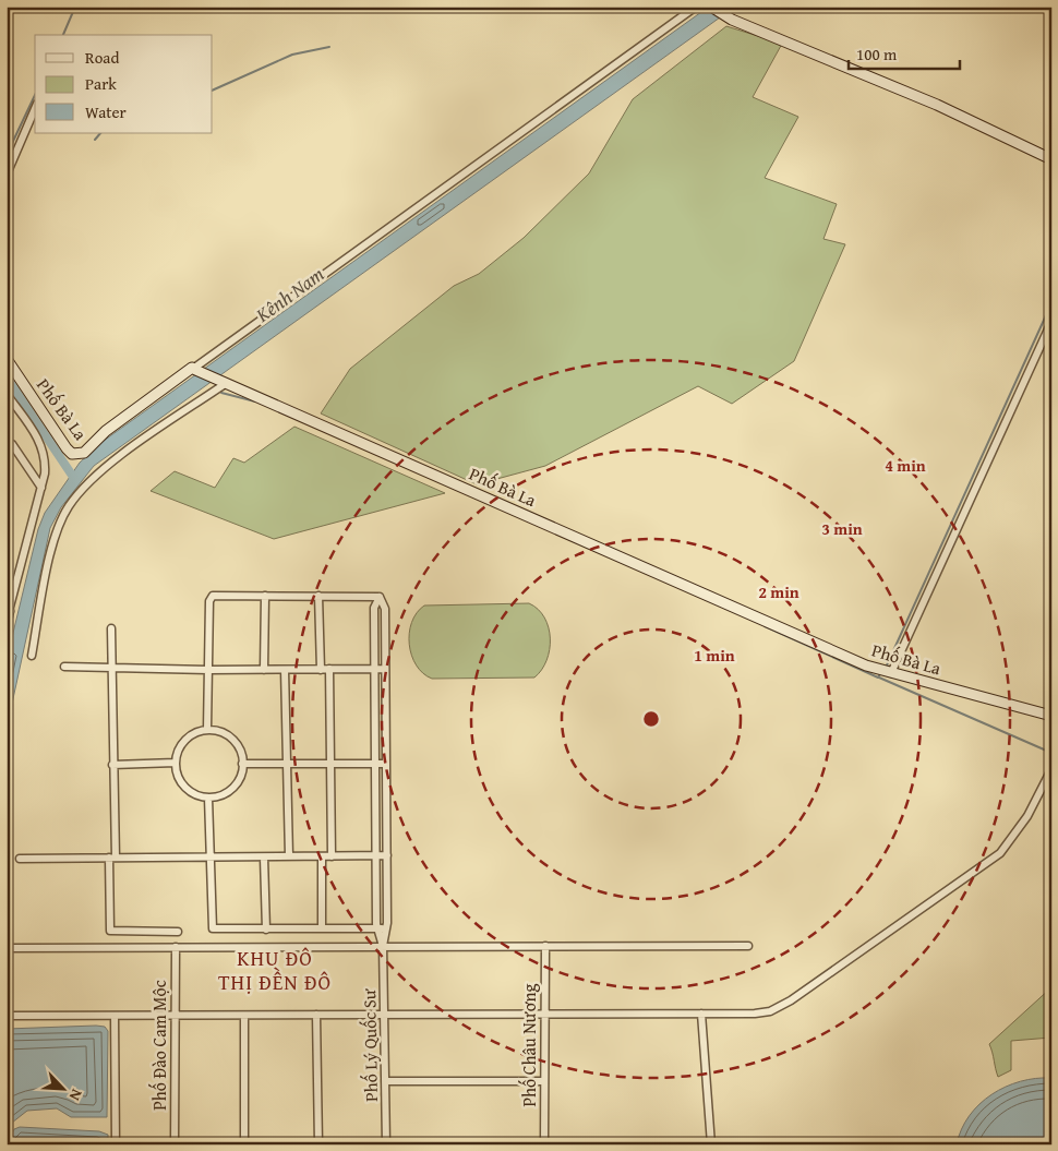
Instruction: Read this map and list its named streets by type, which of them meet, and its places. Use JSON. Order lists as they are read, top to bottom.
{
  "streets": {
    "street": [
      "Phố Bà La",
      "Phố Đào Cam Mộc",
      "Phố Lý Quốc Sư",
      "Phố Châu Nương"
    ]
  },
  "districts": ["KHU ĐÔ THỊ ĐỀN ĐÔ"],
  "water": ["Kênh Nam"],
  "legend": ["Road", "Park", "Water"],
  "scale_bar": "100 m",
  "north": "bottom right",
  "rings": [
    "4 min",
    "3 min",
    "2 min",
    "1 min"
  ]
}
